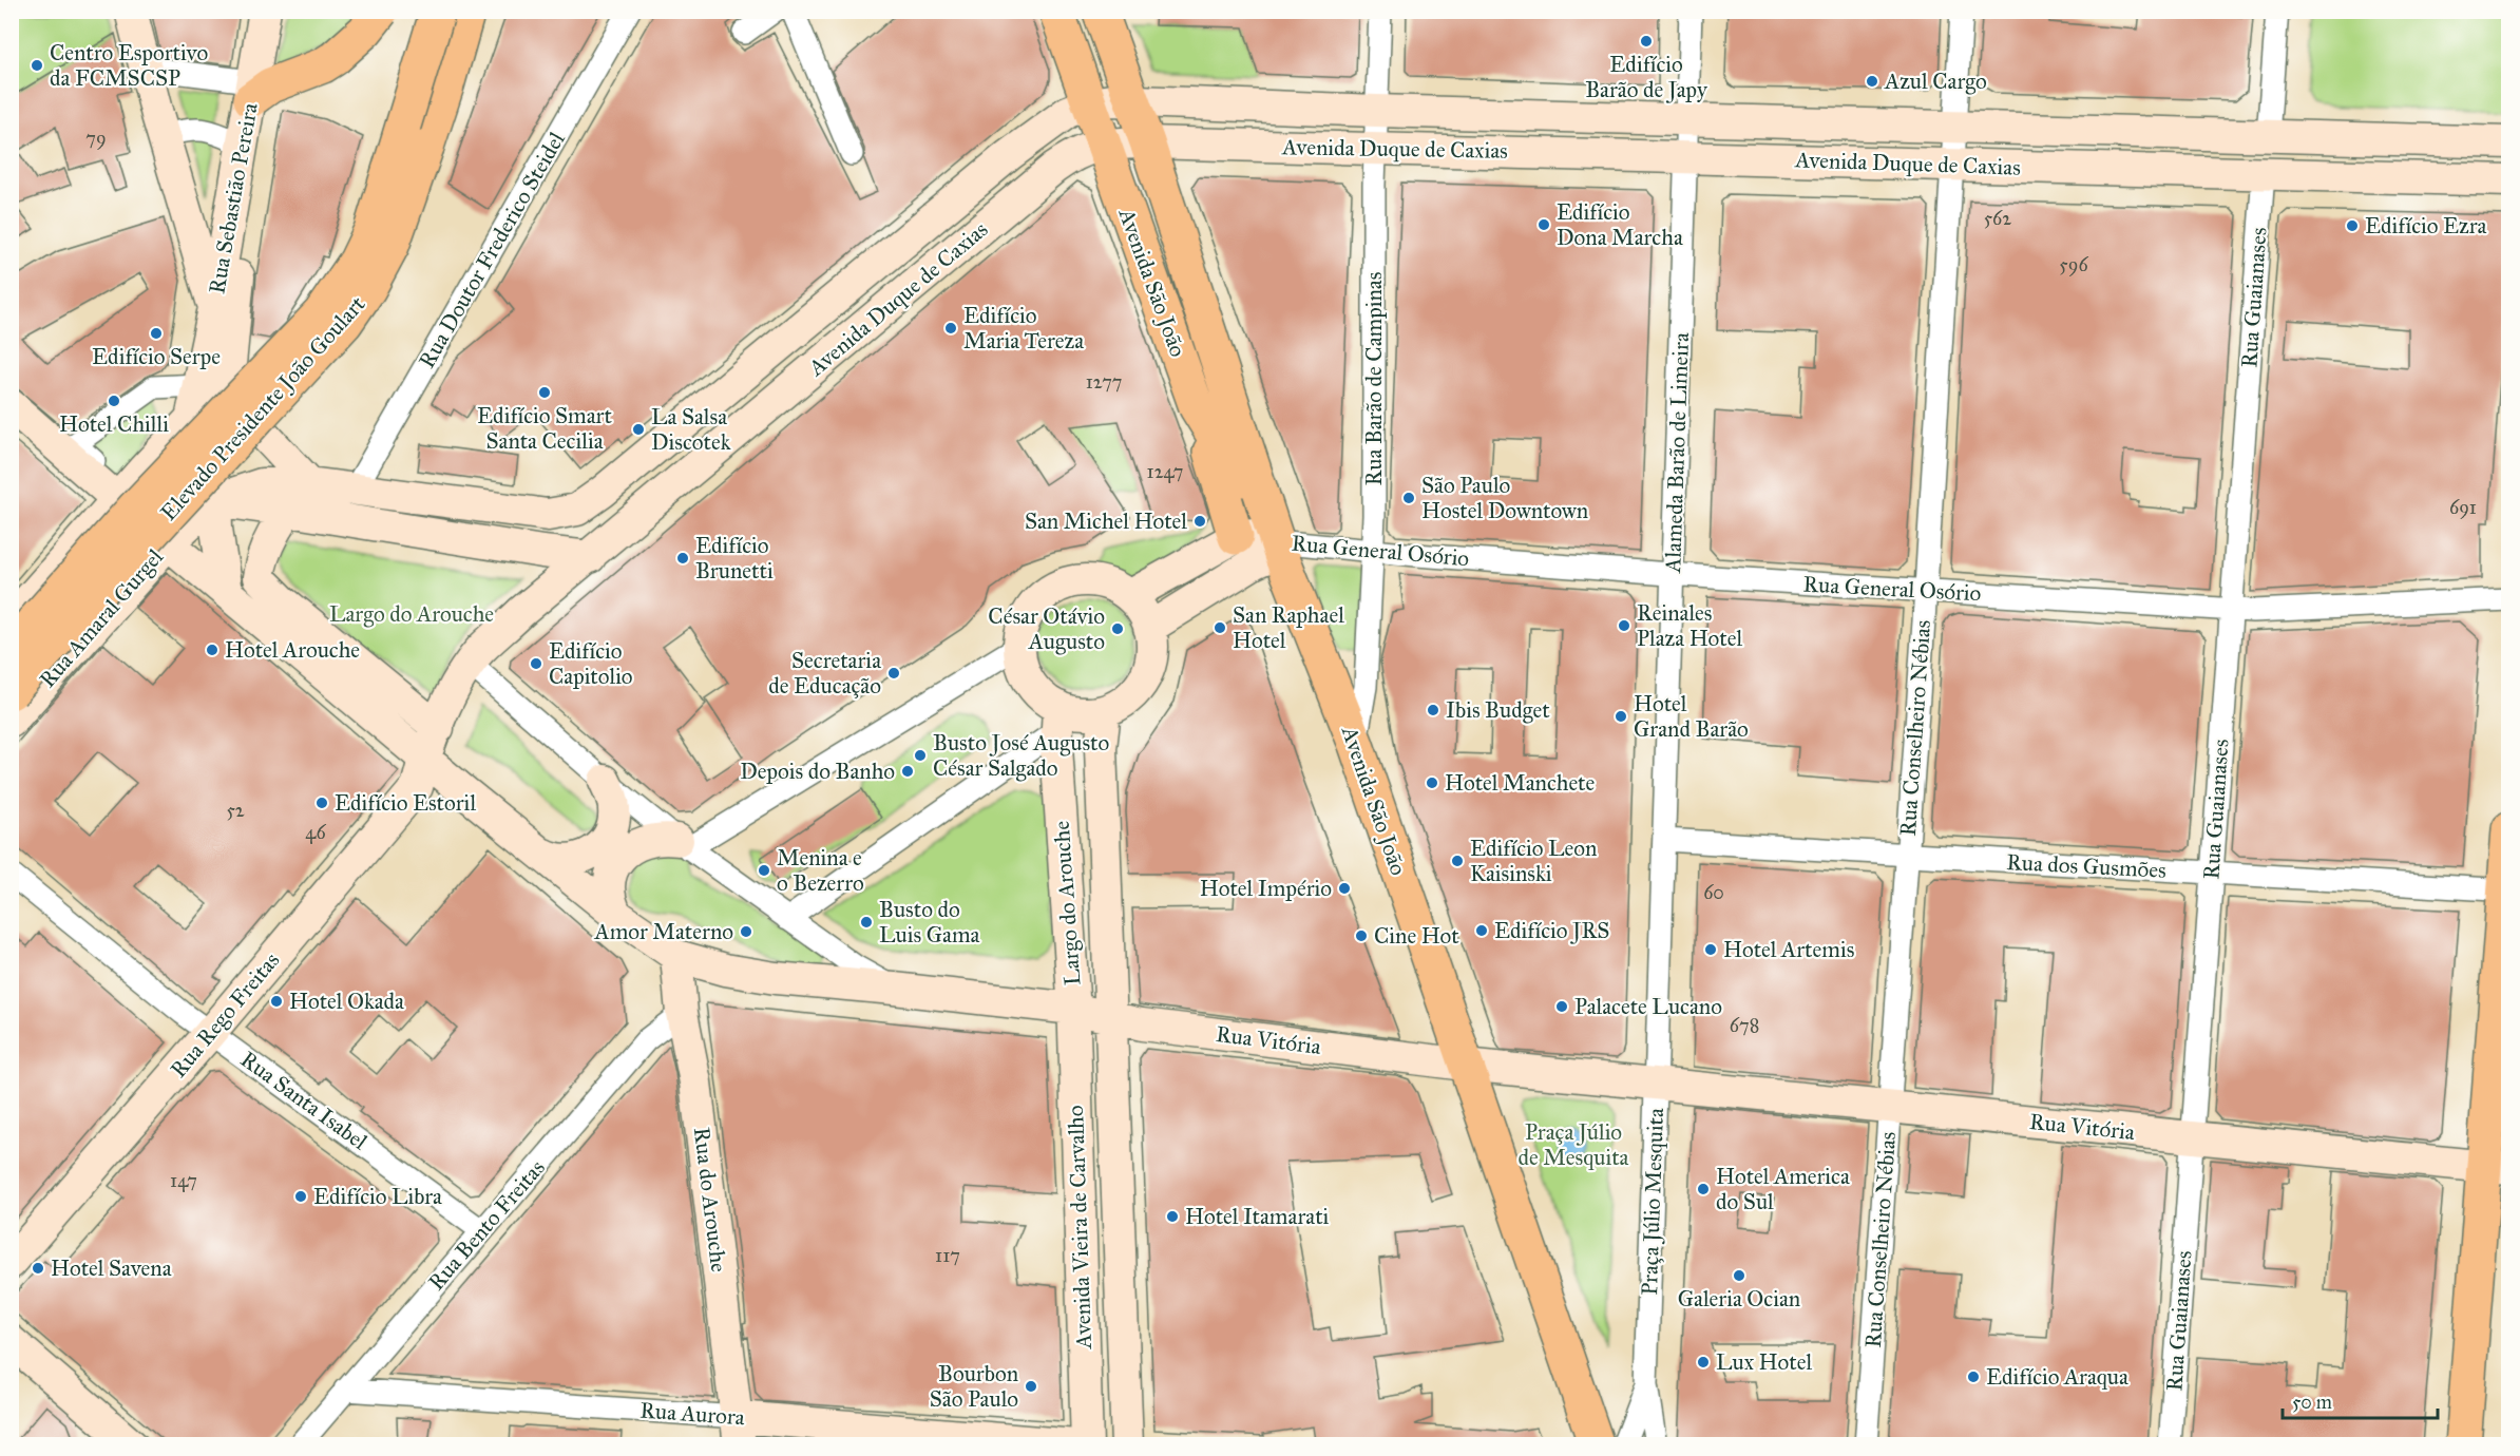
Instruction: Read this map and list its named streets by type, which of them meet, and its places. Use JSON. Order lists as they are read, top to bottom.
{
  "streets": {
    "main road": ["Avenida São João", "Elevado Presidente João Goulart"],
    "street": [
      "Avenida Duque de Caxias",
      "Rua Sebastião Pereira",
      "Rua Doutor Frederico Steidel",
      "Rua Guaianases",
      "Rua Barão de Campinas",
      "Alameda Barão de Limeira",
      "Rua General Osório",
      "Rua Amaral Gurgel",
      "Rua Conselheiro Nébias",
      "Rua dos Gusmões",
      "Largo do Arouche",
      "Rua Rego Freitas",
      "Rua Vitória",
      "Rua Santa Isabel",
      "Rua do Arouche",
      "Praça Júlio Mesquita",
      "Rua Bento Freitas",
      "Avenida Vieira de Carvalho",
      "Rua Aurora"
    ]
  },
  "crossings": [
    ["Avenida Duque de Caxias", "Avenida São João"],
    ["Avenida Duque de Caxias", "Rua Guaianases"],
    ["Avenida Duque de Caxias", "Rua Barão de Campinas"],
    ["Avenida Duque de Caxias", "Alameda Barão de Limeira"],
    ["Avenida Duque de Caxias", "Rua Conselheiro Nébias"],
    ["Avenida Duque de Caxias", "Largo do Arouche"],
    ["Avenida São João", "Rua Barão de Campinas"],
    ["Avenida São João", "Rua General Osório"],
    ["Avenida São João", "Rua Vitória"],
    ["Avenida São João", "Praça Júlio Mesquita"],
    ["Rua Guaianases", "Rua General Osório"],
    ["Rua Guaianases", "Rua dos Gusmões"],
    ["Rua Guaianases", "Rua Vitória"],
    ["Rua Barão de Campinas", "Rua General Osório"],
    ["Alameda Barão de Limeira", "Rua General Osório"],
    ["Alameda Barão de Limeira", "Rua dos Gusmões"],
    ["Alameda Barão de Limeira", "Rua Vitória"],
    ["Alameda Barão de Limeira", "Praça Júlio Mesquita"],
    ["Rua General Osório", "Rua Conselheiro Nébias"],
    ["Rua Amaral Gurgel", "Largo do Arouche"],
    ["Rua Conselheiro Nébias", "Rua dos Gusmões"],
    ["Rua Conselheiro Nébias", "Rua Vitória"],
    ["Largo do Arouche", "Rua Rego Freitas"],
    ["Largo do Arouche", "Rua Vitória"],
    ["Largo do Arouche", "Rua do Arouche"],
    ["Largo do Arouche", "Avenida Vieira de Carvalho"],
    ["Rua Rego Freitas", "Rua Santa Isabel"],
    ["Rua Vitória", "Praça Júlio Mesquita"],
    ["Rua Vitória", "Avenida Vieira de Carvalho"],
    ["Rua Santa Isabel", "Rua Bento Freitas"],
    ["Rua do Arouche", "Rua Bento Freitas"],
    ["Rua do Arouche", "Rua Aurora"],
    ["Rua Bento Freitas", "Rua Aurora"]
  ],
  "parks": ["Largo do Arouche", "Praça Júlio de Mesquita"],
  "places": [
    "Edifício Barão de Japy",
    "Centro Esportivo da FCMSCSP",
    "Azul Cargo",
    "Edifício Dona Marcha",
    "Edifício Ezra",
    "Edifício Maria Tereza",
    "Edifício Serpe",
    "Edifício Smart Santa Cecilia",
    "Hotel Chilli",
    "La Salsa Discotek",
    "São Paulo Hostel Downtown",
    "San Michel Hotel",
    "Edifício Brunetti",
    "Reinales Plaza Hotel",
    "San Raphael Hotel",
    "César Otávio Augusto",
    "Hotel Arouche",
    "Edifício Capitolio",
    "Secretaria de Educação",
    "Ibis Budget",
    "Hotel Grand Barão",
    "Busto José Augusto César Salgado",
    "Depois do Banho",
    "Hotel Manchete",
    "Edifício Estoril",
    "Edifício Leon Kaisinski",
    "Menina e o Bezerro",
    "Hotel Império",
    "Busto do Luis Gama",
    "Edifício JRS",
    "Amor Materno",
    "Cine Hot",
    "Hotel Artemis",
    "Hotel Okada",
    "Palacete Lucano",
    "Hotel America do Sul",
    "Edifício Libra",
    "Hotel Itamarati",
    "Hotel Savena",
    "Galeria Ocian",
    "Lux Hotel",
    "Edifício Araqua",
    "Bourbon São Paulo"
  ],
  "house_numbers": [
    "79",
    "562",
    "596",
    "1277",
    "1247",
    "691",
    "52",
    "46",
    "60",
    "678",
    "147",
    "117"
  ],
  "scale_bar": "50 m"
}
